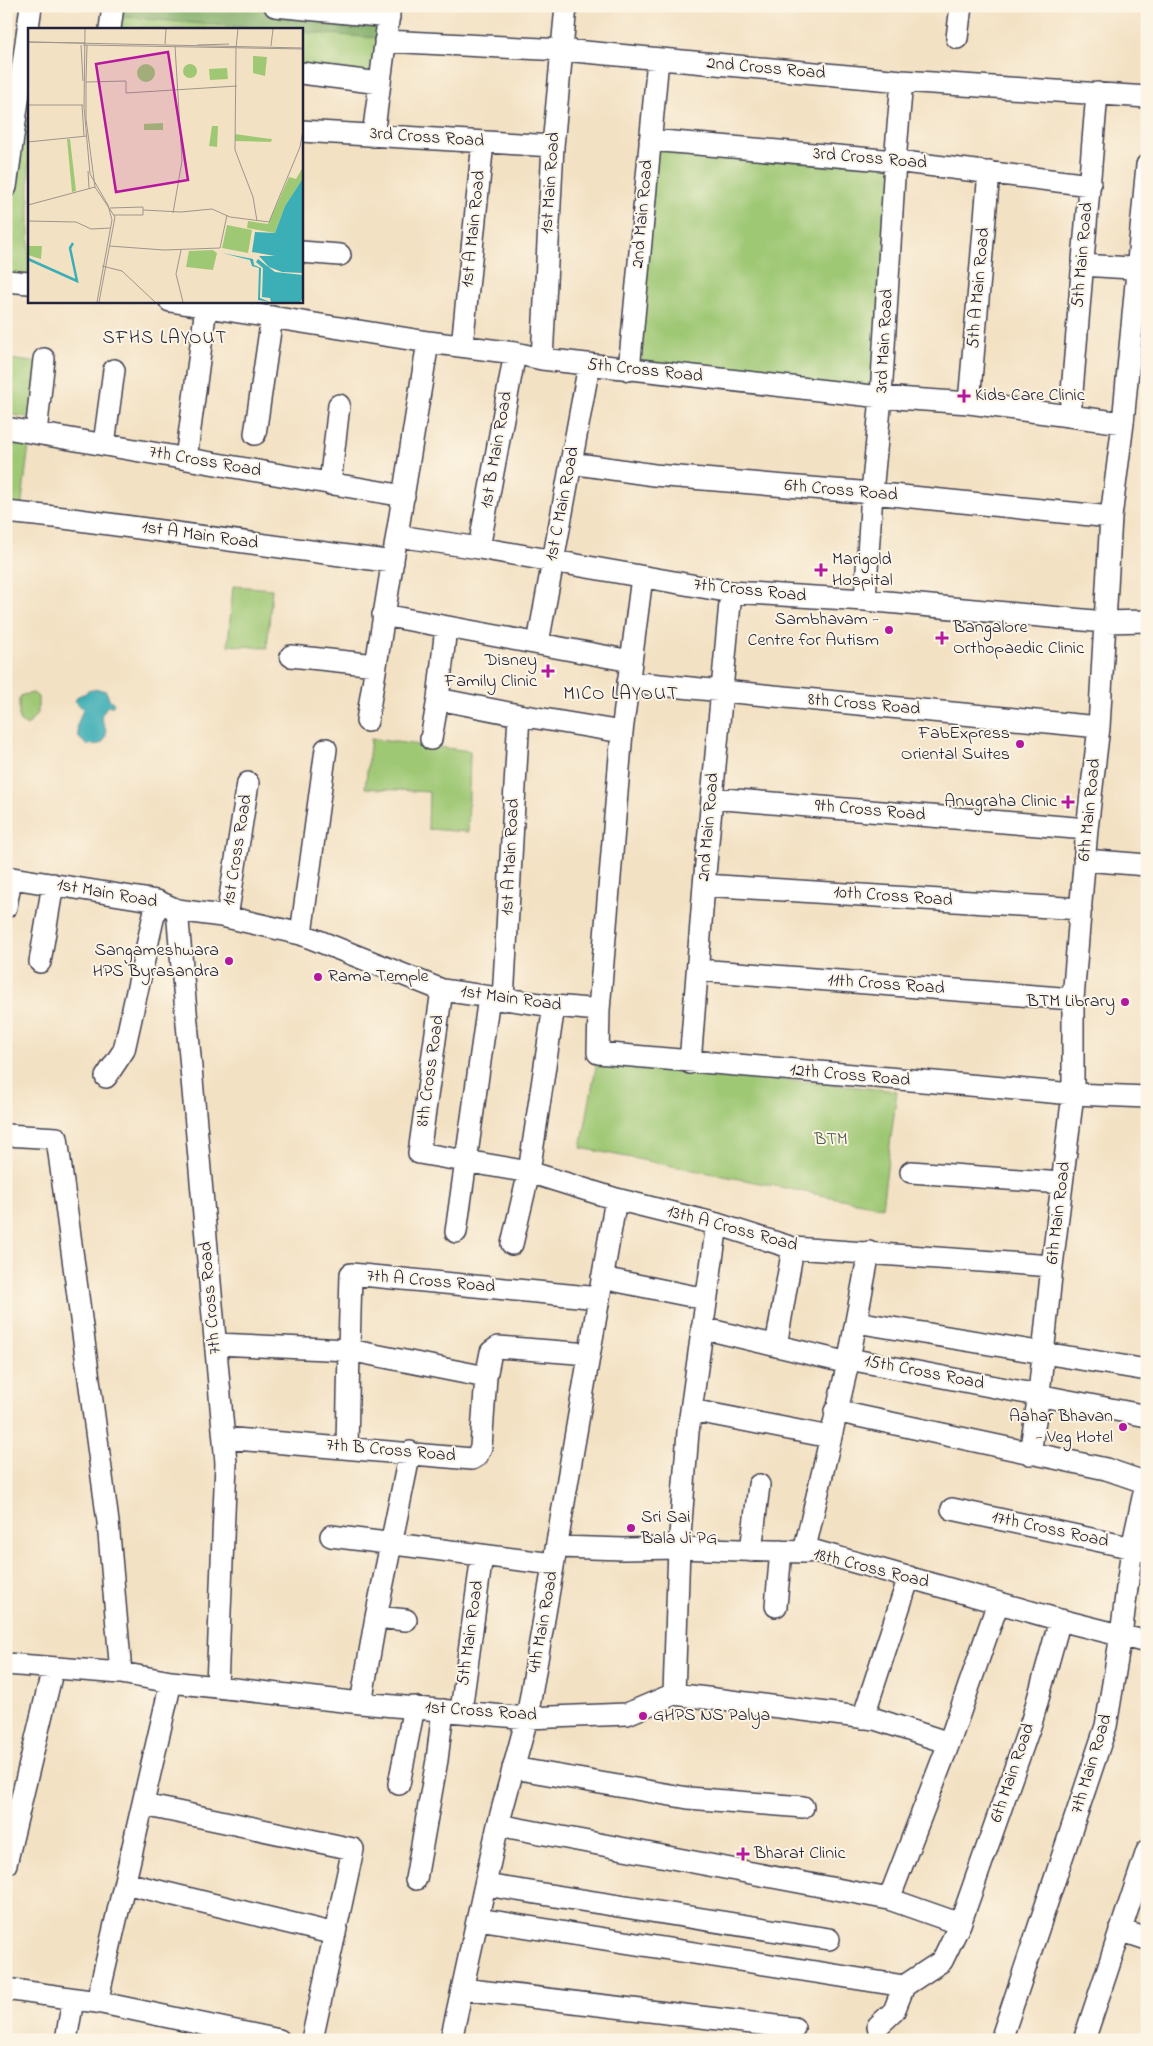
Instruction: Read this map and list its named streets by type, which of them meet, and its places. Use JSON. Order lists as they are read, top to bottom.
{
  "streets": {
    "street": [
      "2nd Cross Road",
      "3rd Cross Road",
      "1st Main Road",
      "2nd Main Road",
      "1st A Main Road",
      "5th Main Road",
      "5th A Main Road",
      "3rd Main Road",
      "5th Cross Road",
      "1st B Main Road",
      "7th Cross Road",
      "6th Cross Road",
      "1st C Main Road",
      "8th Cross Road",
      "6th Main Road",
      "9th Cross Road",
      "1st Cross Road",
      "10th Cross Road",
      "11th Cross Road",
      "12th Cross Road",
      "13th A Cross Road",
      "7th A Cross Road",
      "15th Cross Road",
      "7th B Cross Road",
      "17th Cross Road",
      "18th Cross Road",
      "4th Main Road",
      "7th Main Road"
    ]
  },
  "crossings": [
    ["2nd Cross Road", "1st Main Road"],
    ["2nd Cross Road", "2nd Main Road"],
    ["2nd Cross Road", "5th Main Road"],
    ["2nd Cross Road", "3rd Main Road"],
    ["3rd Cross Road", "1st Main Road"],
    ["3rd Cross Road", "2nd Main Road"],
    ["3rd Cross Road", "1st A Main Road"],
    ["3rd Cross Road", "5th Main Road"],
    ["3rd Cross Road", "5th A Main Road"],
    ["3rd Cross Road", "3rd Main Road"],
    ["1st Main Road", "1st A Main Road"],
    ["1st Main Road", "5th Cross Road"],
    ["1st Main Road", "7th Cross Road"],
    ["1st Main Road", "8th Cross Road"],
    ["1st Main Road", "1st Cross Road"],
    ["1st Main Road", "12th Cross Road"],
    ["2nd Main Road", "5th Cross Road"],
    ["2nd Main Road", "7th Cross Road"],
    ["2nd Main Road", "8th Cross Road"],
    ["2nd Main Road", "9th Cross Road"],
    ["2nd Main Road", "10th Cross Road"],
    ["2nd Main Road", "11th Cross Road"],
    ["2nd Main Road", "12th Cross Road"],
    ["1st A Main Road", "5th Cross Road"],
    ["1st A Main Road", "13th A Cross Road"],
    ["5th Main Road", "5th Cross Road"],
    ["5th Main Road", "1st Cross Road"],
    ["5th Main Road", "18th Cross Road"],
    ["5th A Main Road", "5th Cross Road"],
    ["3rd Main Road", "5th Cross Road"],
    ["3rd Main Road", "7th Cross Road"],
    ["3rd Main Road", "6th Cross Road"],
    ["5th Cross Road", "1st B Main Road"],
    ["5th Cross Road", "1st C Main Road"],
    ["5th Cross Road", "6th Main Road"],
    ["1st B Main Road", "7th Cross Road"],
    ["7th Cross Road", "1st C Main Road"],
    ["7th Cross Road", "6th Main Road"],
    ["7th Cross Road", "1st Cross Road"],
    ["7th Cross Road", "7th B Cross Road"],
    ["6th Cross Road", "1st C Main Road"],
    ["6th Cross Road", "6th Main Road"],
    ["8th Cross Road", "6th Main Road"],
    ["8th Cross Road", "13th A Cross Road"],
    ["6th Main Road", "9th Cross Road"],
    ["6th Main Road", "10th Cross Road"],
    ["6th Main Road", "11th Cross Road"],
    ["6th Main Road", "12th Cross Road"],
    ["6th Main Road", "13th A Cross Road"],
    ["6th Main Road", "15th Cross Road"],
    ["6th Main Road", "18th Cross Road"],
    ["1st Cross Road", "4th Main Road"],
    ["13th A Cross Road", "4th Main Road"],
    ["7th A Cross Road", "4th Main Road"],
    ["17th Cross Road", "7th Main Road"],
    ["18th Cross Road", "4th Main Road"],
    ["18th Cross Road", "7th Main Road"]
  ],
  "districts": ["SFHS LAYOUT", "MICO LAYOUT"],
  "parks": ["BTM"],
  "places": {
    "health": [
      "Kids Care Clinic",
      "Marigold Hospital",
      "Bangalore Orthopaedic Clinic",
      "Disney Family Clinic",
      "Anugraha Clinic",
      "Bharat Clinic"
    ],
    "other": [
      "Sambhavam - Centre for Autism",
      "FabExpress Oriental Suites",
      "Sangameshwara HPS Byrasandra",
      "Rama Temple",
      "BTM Library",
      "Aahar Bhavan - Veg Hotel",
      "Sri Sai Bala Ji PG",
      "GHPS NS Palya"
    ]
  }
}
